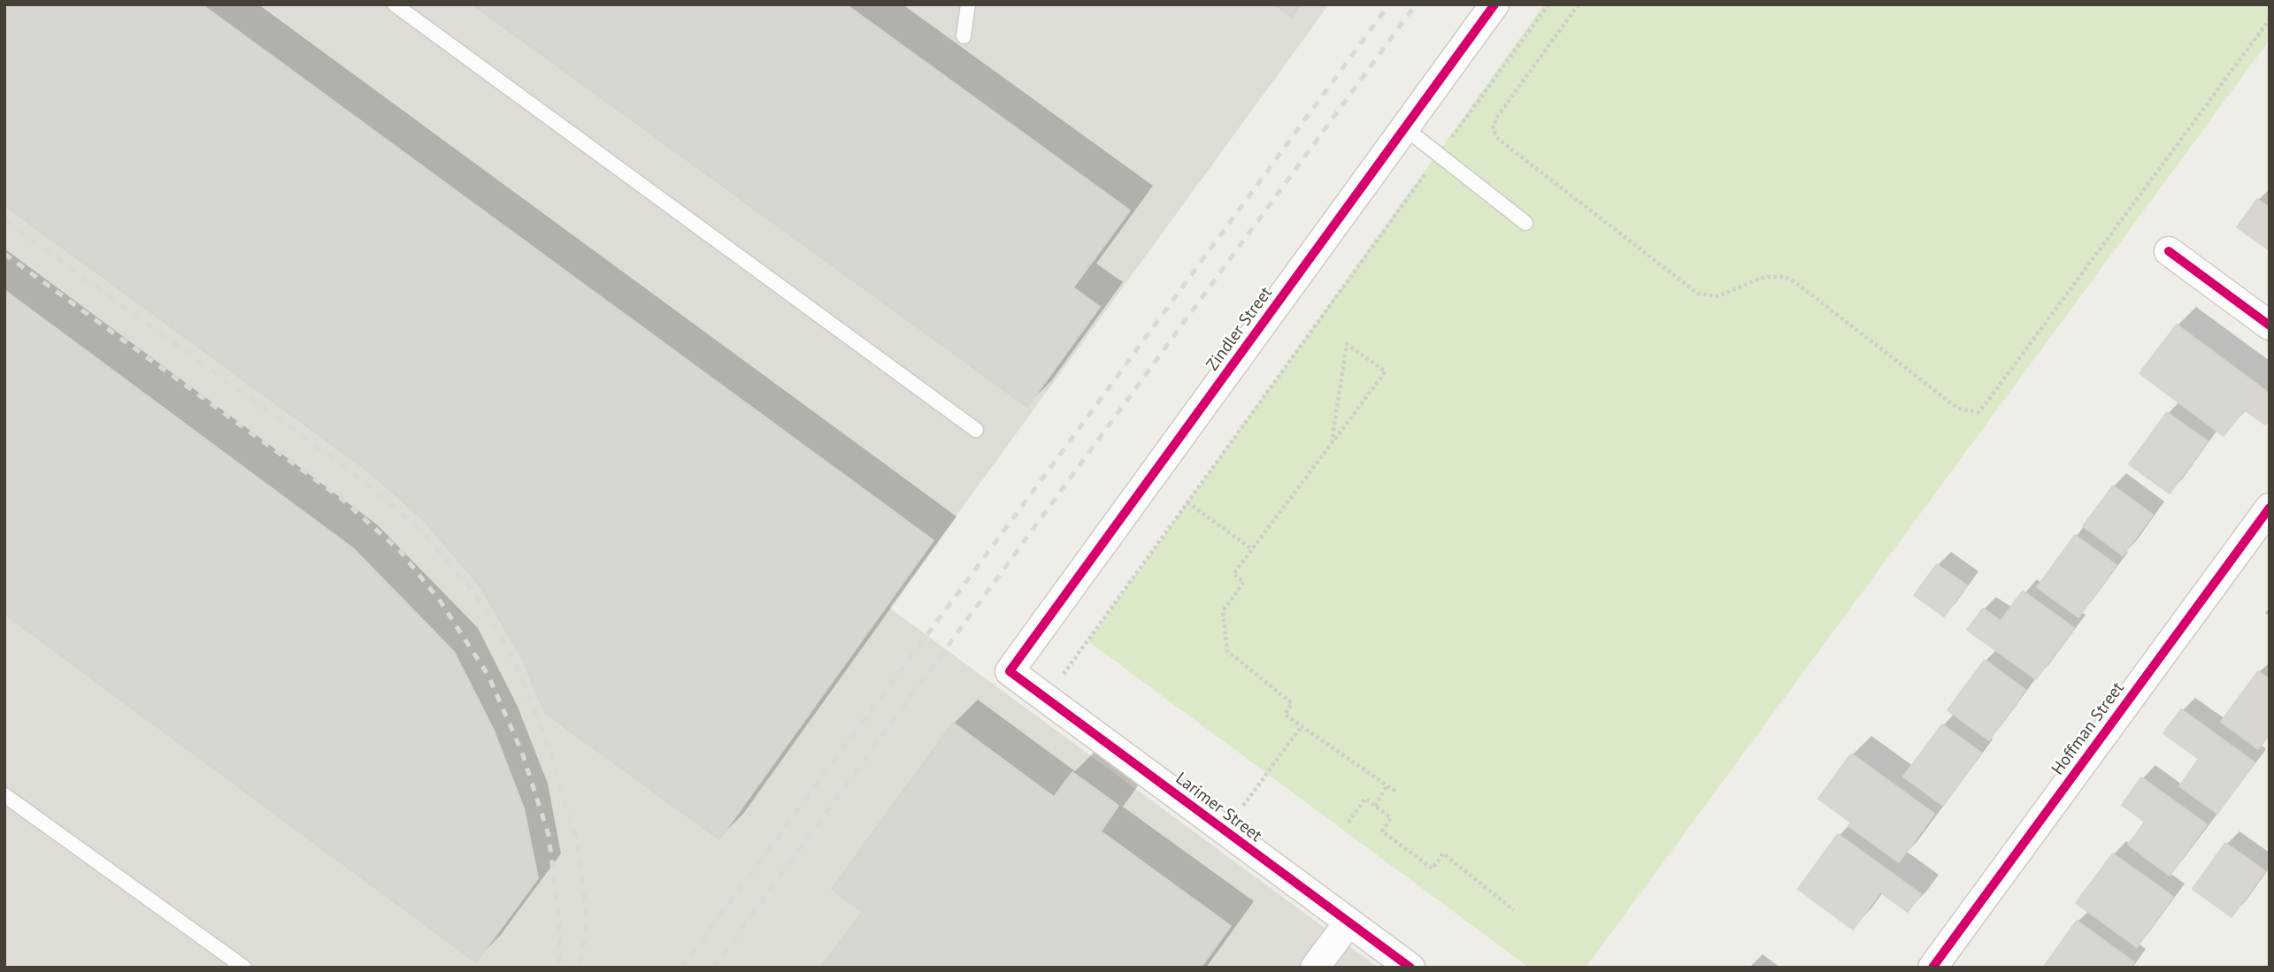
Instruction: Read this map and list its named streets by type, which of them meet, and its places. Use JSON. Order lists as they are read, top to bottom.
{
  "streets": {
    "street": ["Zindler Street", "Hoffman Street", "Larimer Street"]
  },
  "crossings": [
    ["Zindler Street", "Larimer Street"]
  ]
}
